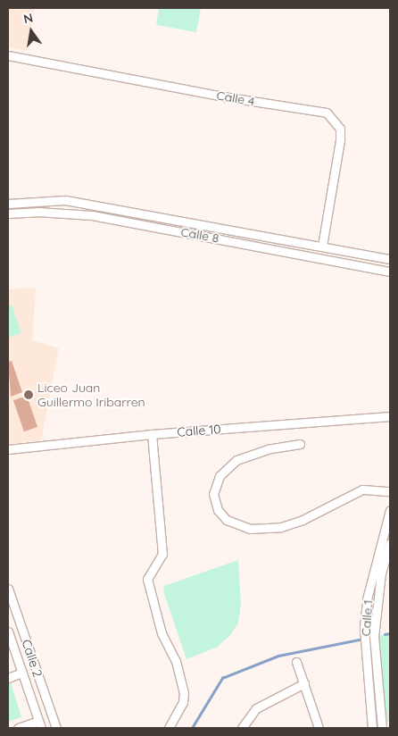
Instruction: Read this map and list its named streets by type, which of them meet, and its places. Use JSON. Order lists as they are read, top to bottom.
{
  "streets": {
    "street": [
      "Calle 4",
      "Calle 8",
      "Calle 10",
      "Calle 1",
      "Calle 2"
    ]
  },
  "crossings": [
    ["Calle 4", "Calle 8"]
  ],
  "places": ["Liceo Juan Guillermo Iribarren"],
  "north": "top"
}
